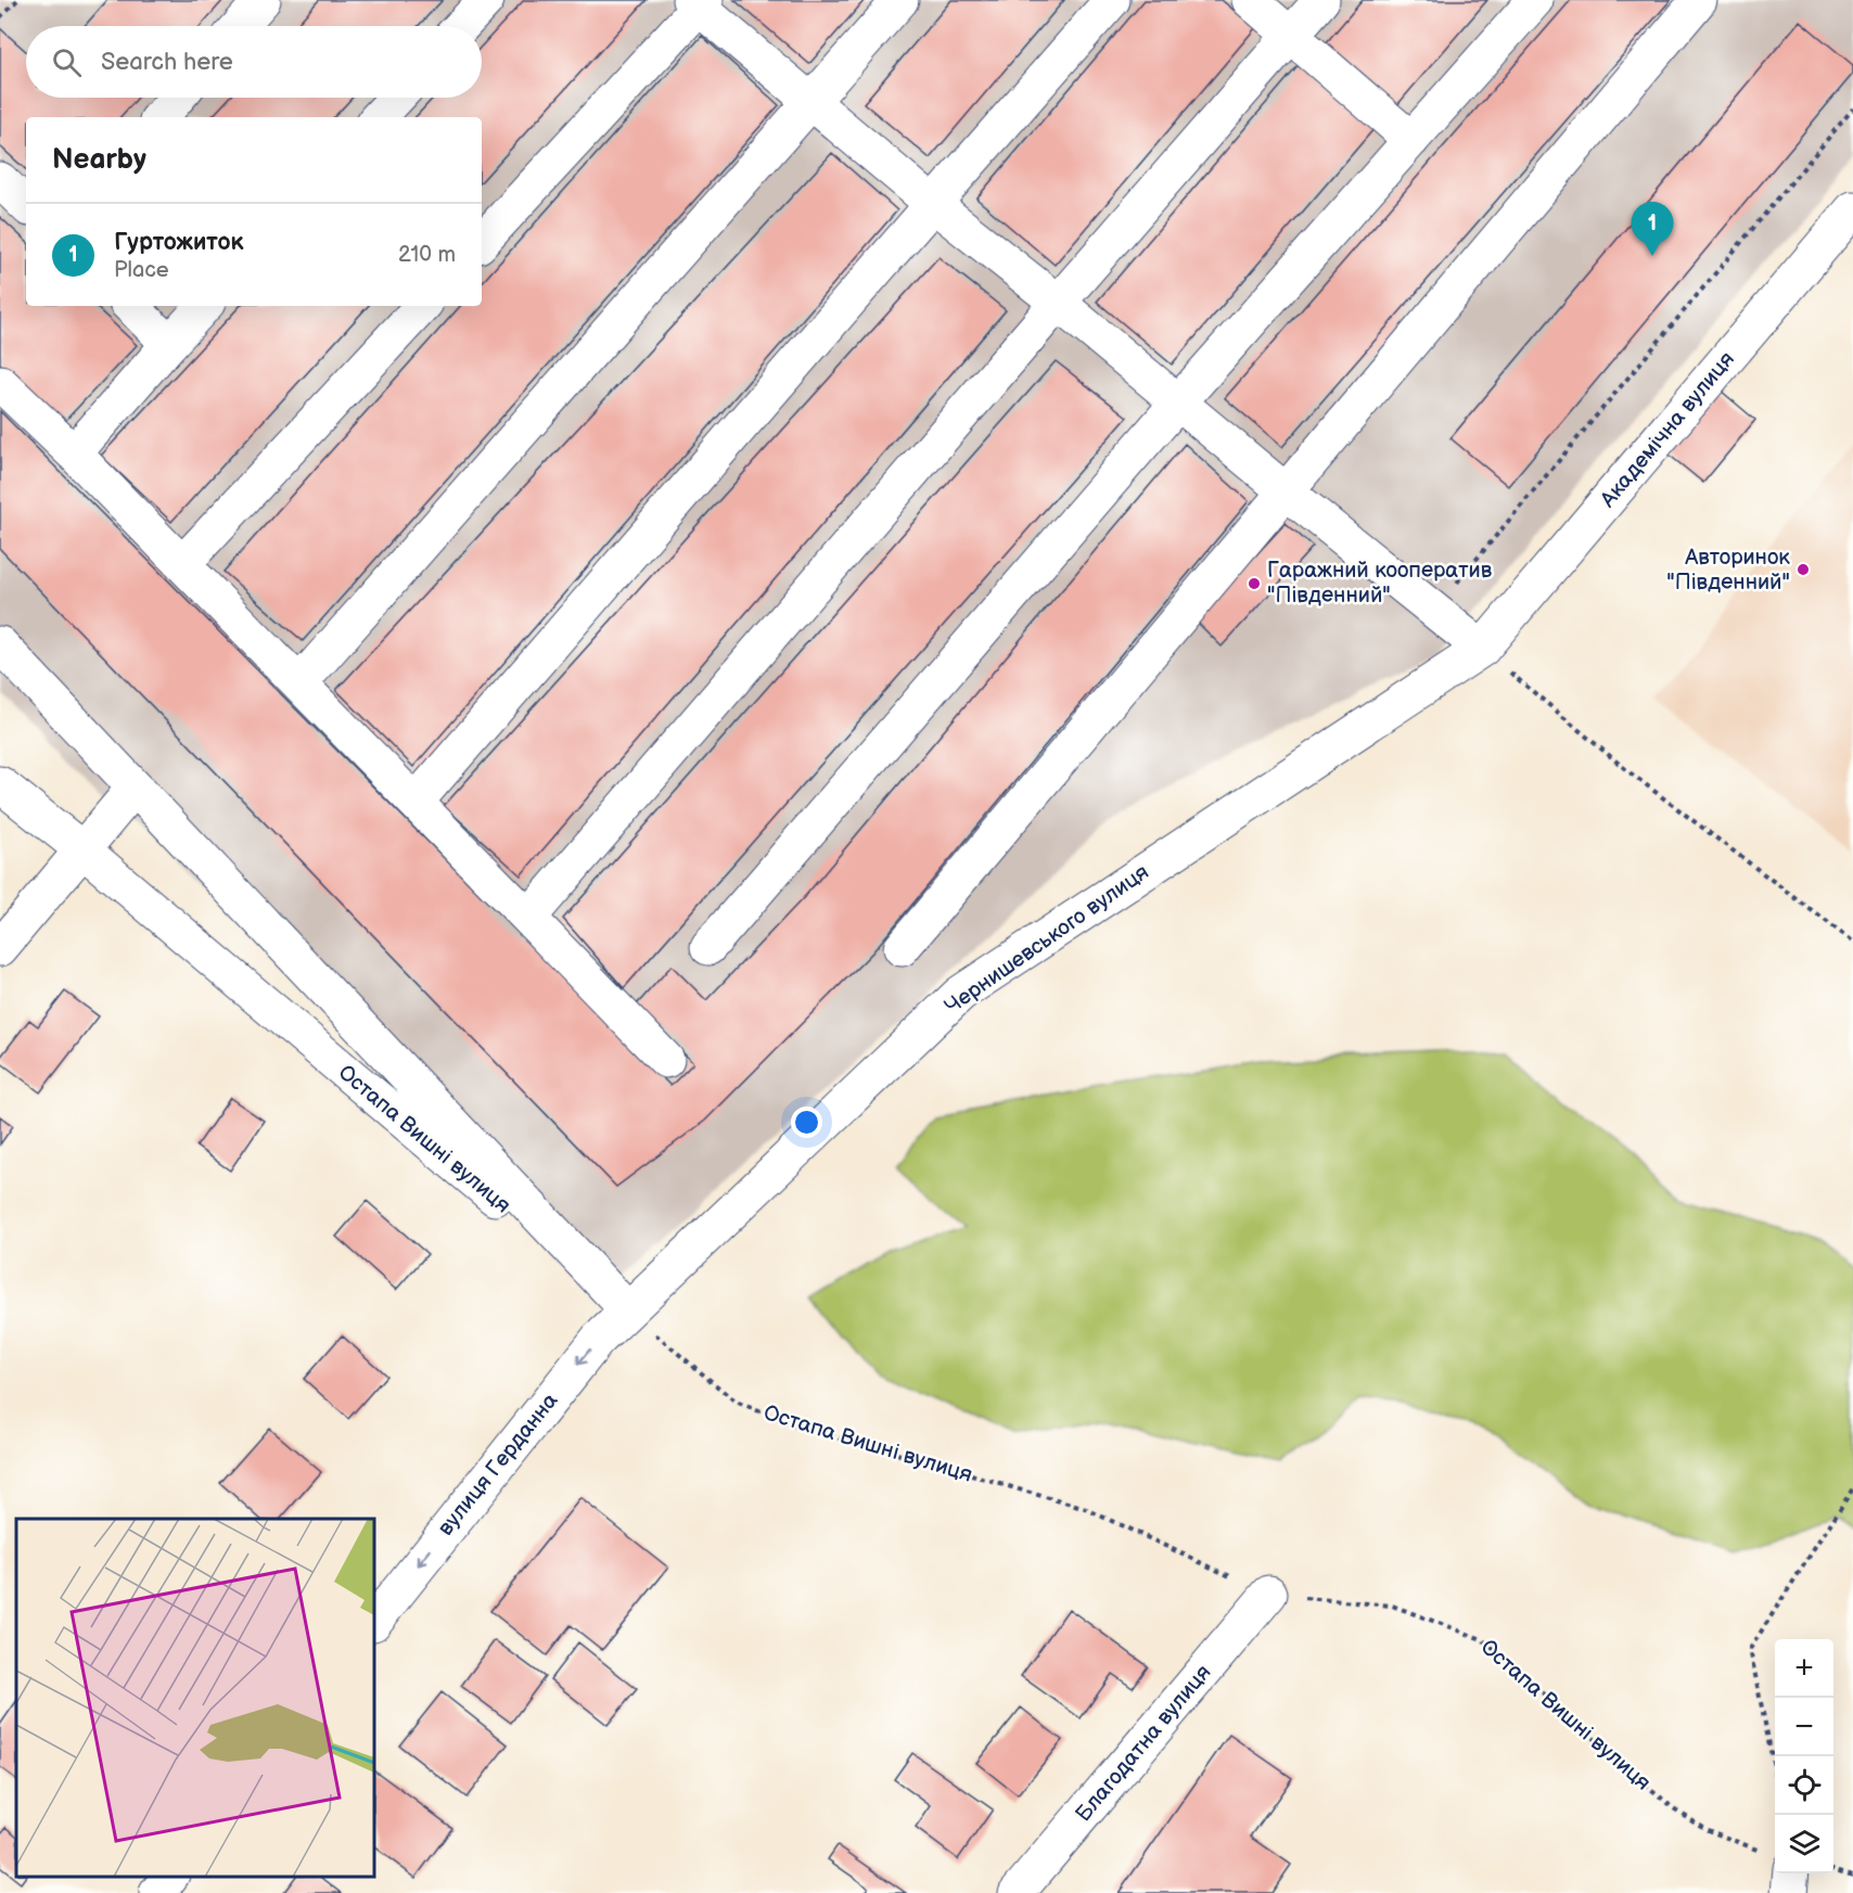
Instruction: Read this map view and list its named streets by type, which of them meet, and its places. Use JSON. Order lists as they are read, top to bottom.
{
  "streets": {
    "street": [
      "Академічна вулиця",
      "Чернишевського вулиця",
      "Остапа Вишні вулиця",
      "вулиця Герданна",
      "Благодатна вулиця"
    ]
  },
  "crossings": [
    ["Академічна вулиця", "Чернишевського вулиця"],
    ["Чернишевського вулиця", "Остапа Вишні вулиця"],
    ["Чернишевського вулиця", "вулиця Герданна"],
    ["Остапа Вишні вулиця", "вулиця Герданна"],
    ["Остапа Вишні вулиця", "Благодатна вулиця"]
  ],
  "one_way": ["вулиця Герданна"],
  "places": ["Авторинок \"Південний\"", "Гаражний кооператив \"Південний\""],
  "page": {
    "search": "Search here",
    "heading": "Nearby",
    "pins": "1",
    "list": [
      {
        "mark": "1",
        "name": "Гуртожиток",
        "note": "Place",
        "value": "210 m"
      }
    ],
    "map_buttons": ["+", "−"]
  }
}
